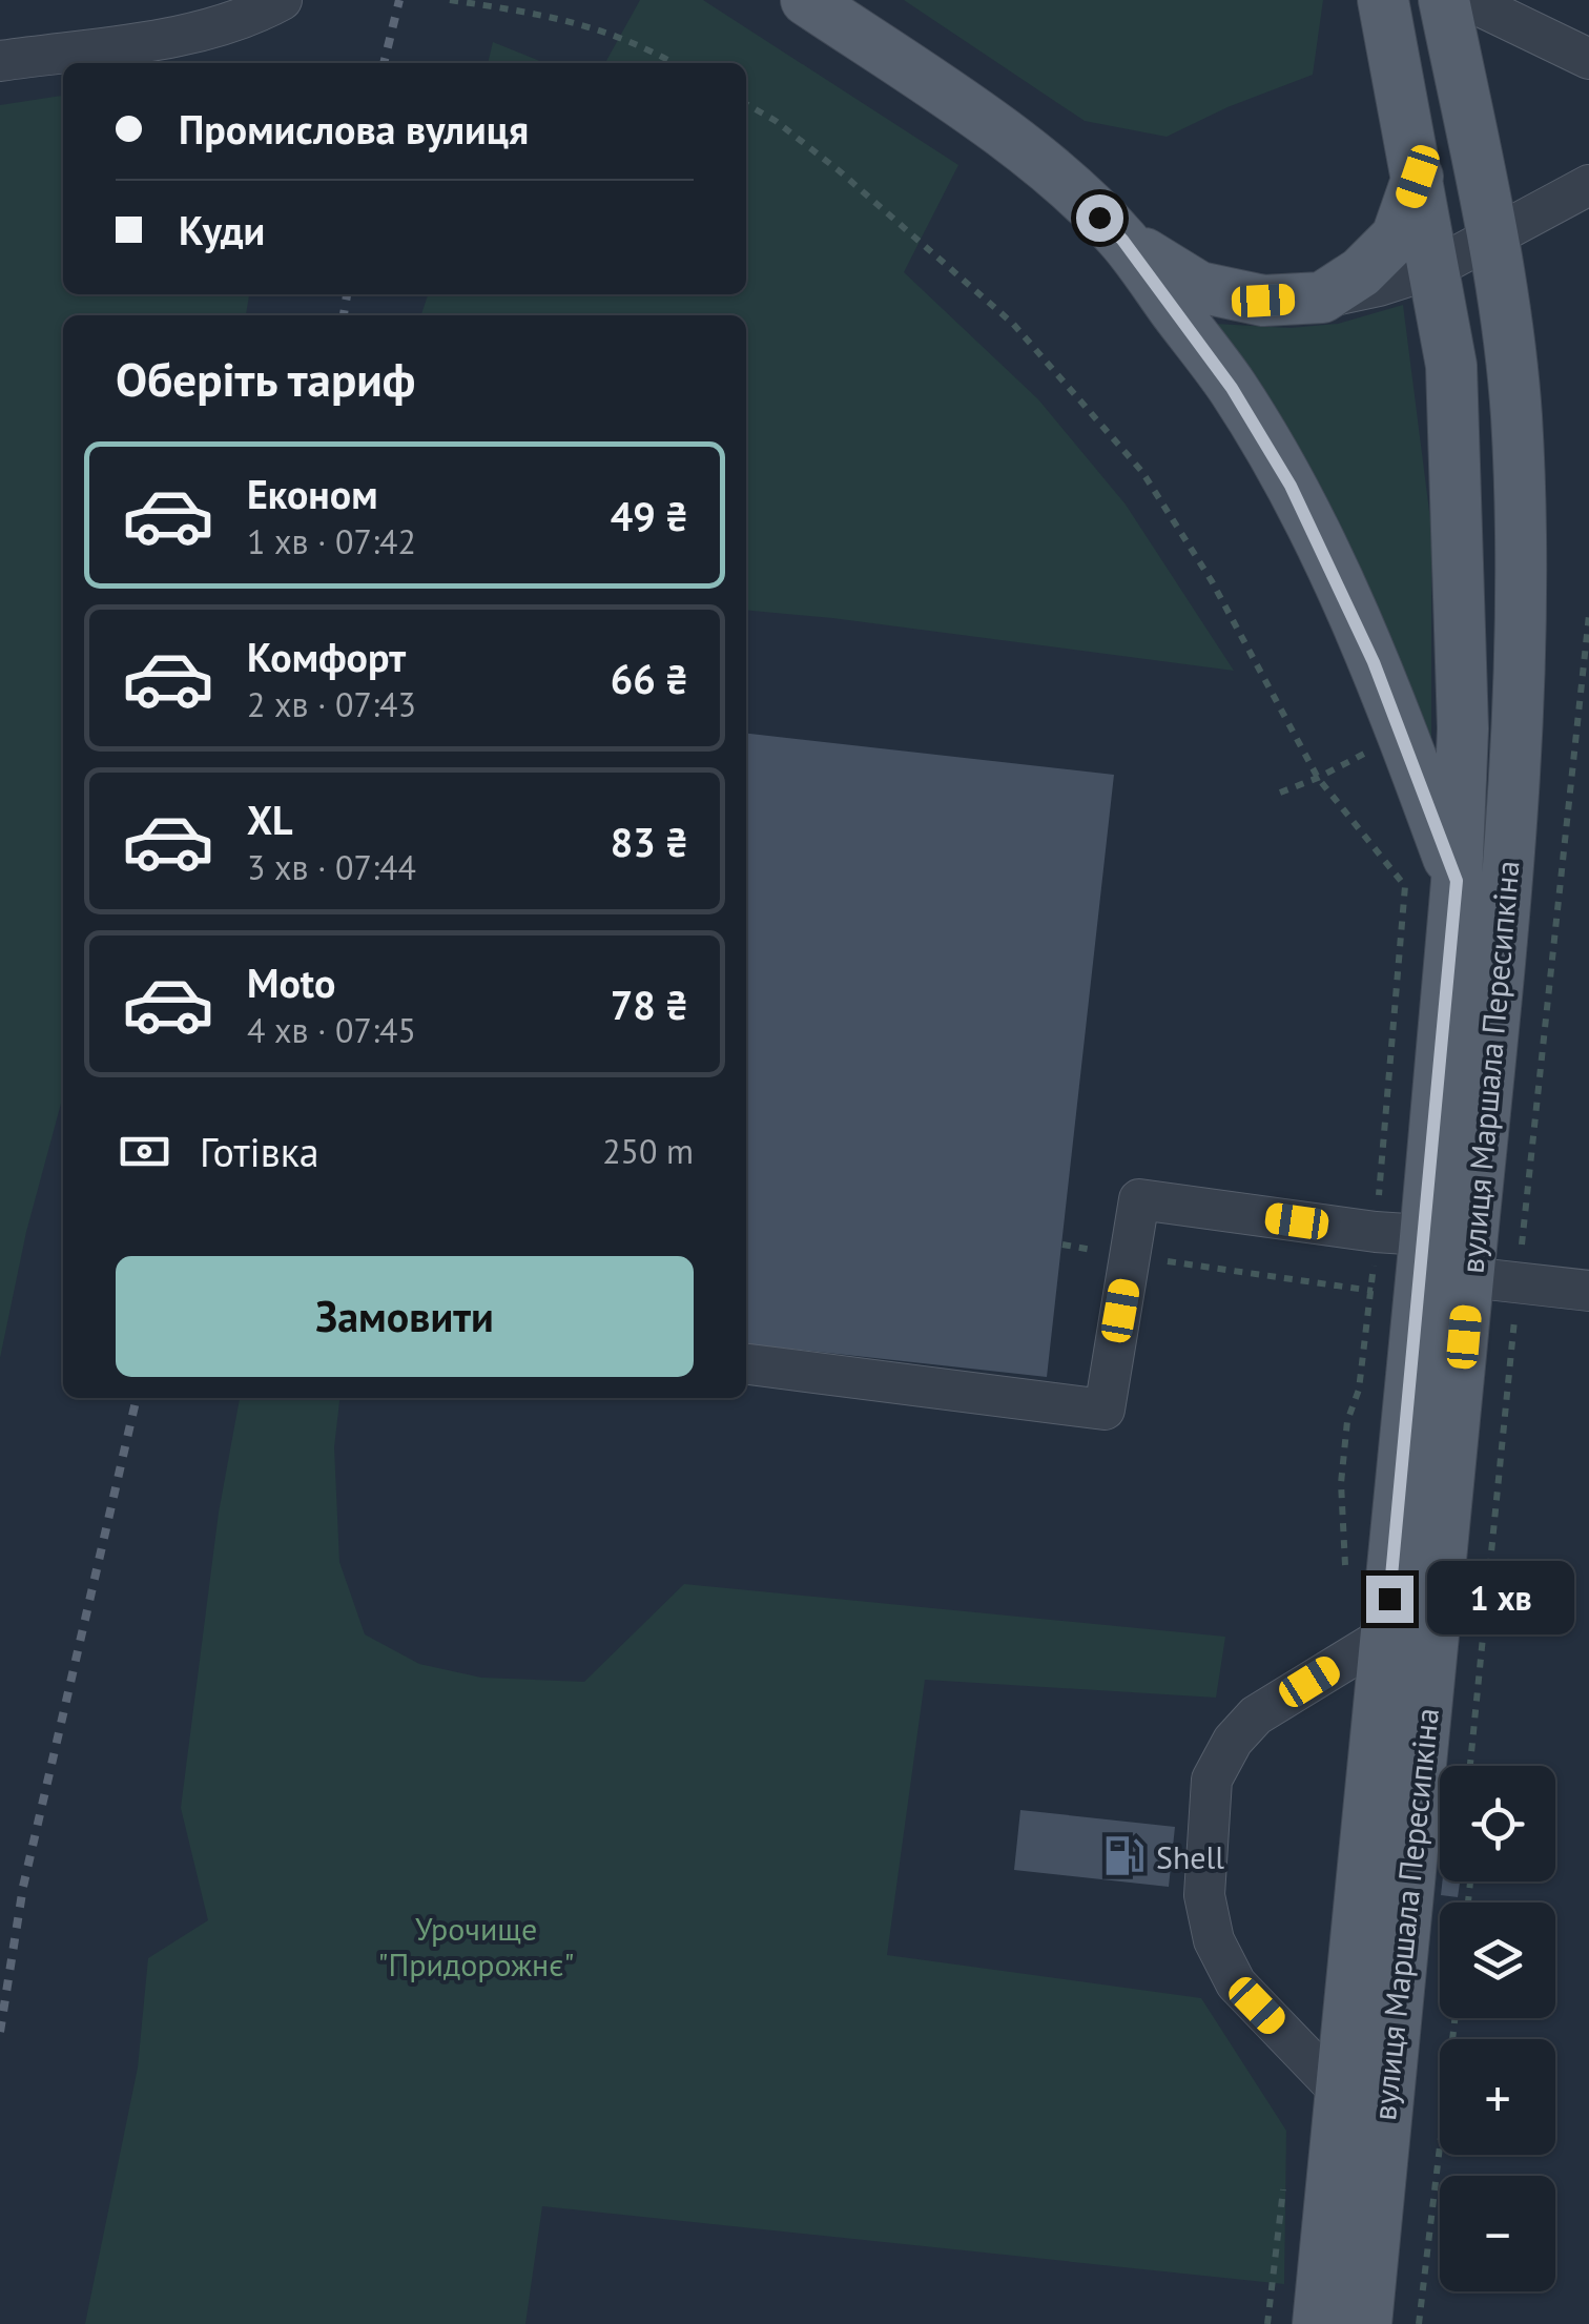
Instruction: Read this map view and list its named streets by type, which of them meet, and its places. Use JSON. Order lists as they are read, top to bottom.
{
  "streets": {
    "main road": ["вулиця Маршала Пересипкіна"]
  },
  "parks": ["Урочище \"Придорожнє\""],
  "places": {
    "fuel station": ["Shell"]
  },
  "page": {
    "banner": ["Промислова вулиця", "Куди"],
    "heading": "Оберіть тариф",
    "list": [
      {
        "name": "Економ",
        "note": "1 хв · 07:42",
        "value": "49 ₴"
      },
      {
        "name": "Комфорт",
        "note": "2 хв · 07:43",
        "value": "66 ₴"
      },
      {
        "name": "XL",
        "note": "3 хв · 07:44",
        "value": "83 ₴"
      },
      {
        "name": "Moto",
        "note": "4 хв · 07:45",
        "value": "78 ₴"
      }
    ],
    "pay": ["Готівка", "250 m"],
    "buttons": "Замовити",
    "bubble": "1 хв",
    "map_buttons": ["+", "−"]
  }
}
